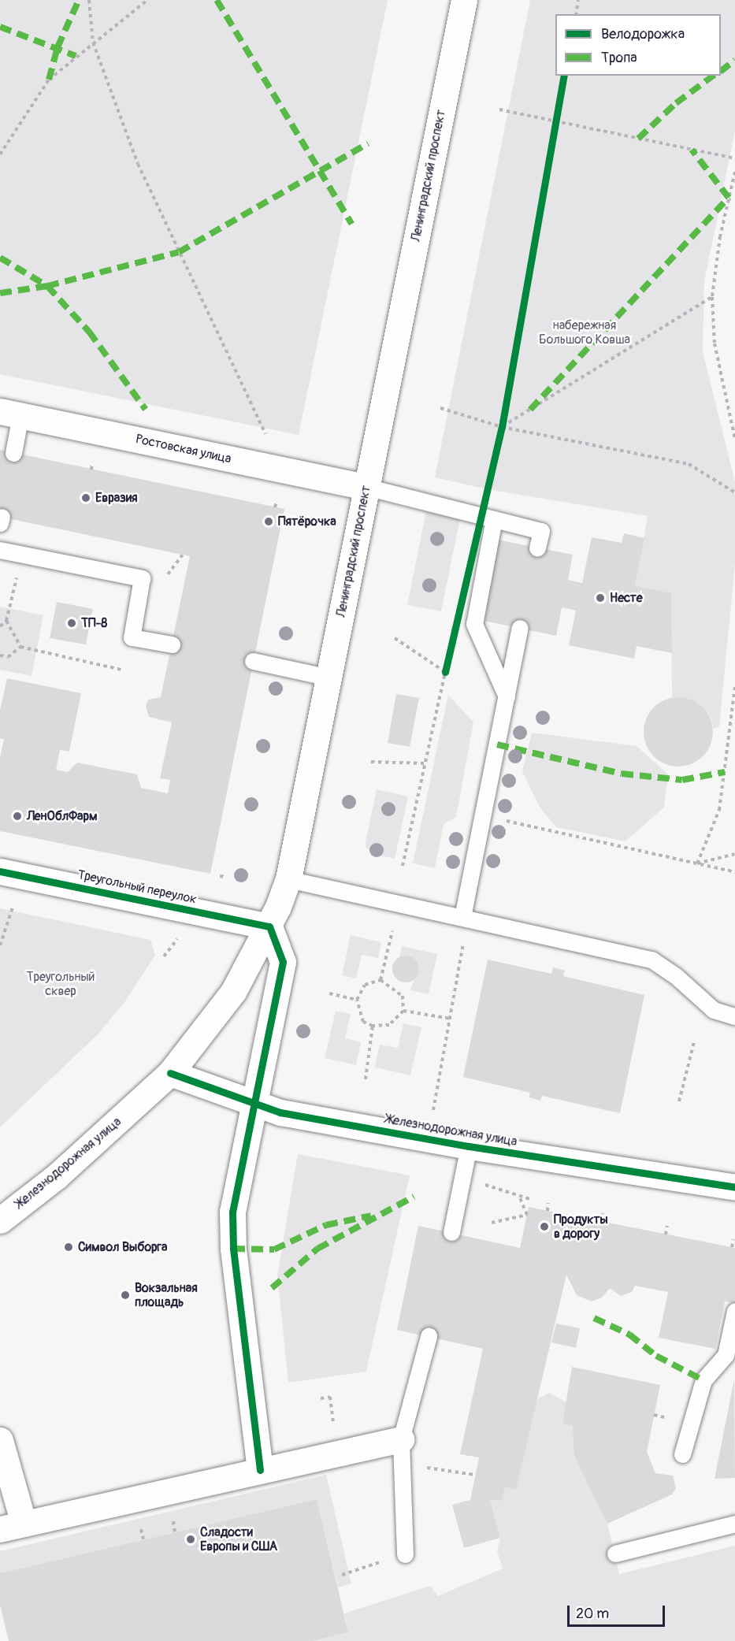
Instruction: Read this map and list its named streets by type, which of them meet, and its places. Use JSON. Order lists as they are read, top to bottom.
{
  "streets": {
    "street": [
      "Ленинградский проспект",
      "Ростовская улица",
      "Треугольный переулок",
      "Железнодорожная улица"
    ]
  },
  "crossings": [
    ["Ленинградский проспект", "Ростовская улица"],
    ["Ленинградский проспект", "Треугольный переулок"],
    ["Ленинградский проспект", "Железнодорожная улица"]
  ],
  "parks": ["набережная Большого Ковша", "Треугольный сквер"],
  "places": [
    "Евразия",
    "Пятёрочка",
    "Несте",
    "ТП-8",
    "ЛенОблФарм",
    "Продукты в дорогу",
    "Символ Выборга",
    "Вокзальная площадь",
    "Сладости Европы и США"
  ],
  "legend": ["Велодорожка", "Тропа"],
  "scale_bar": "20 m"
}
